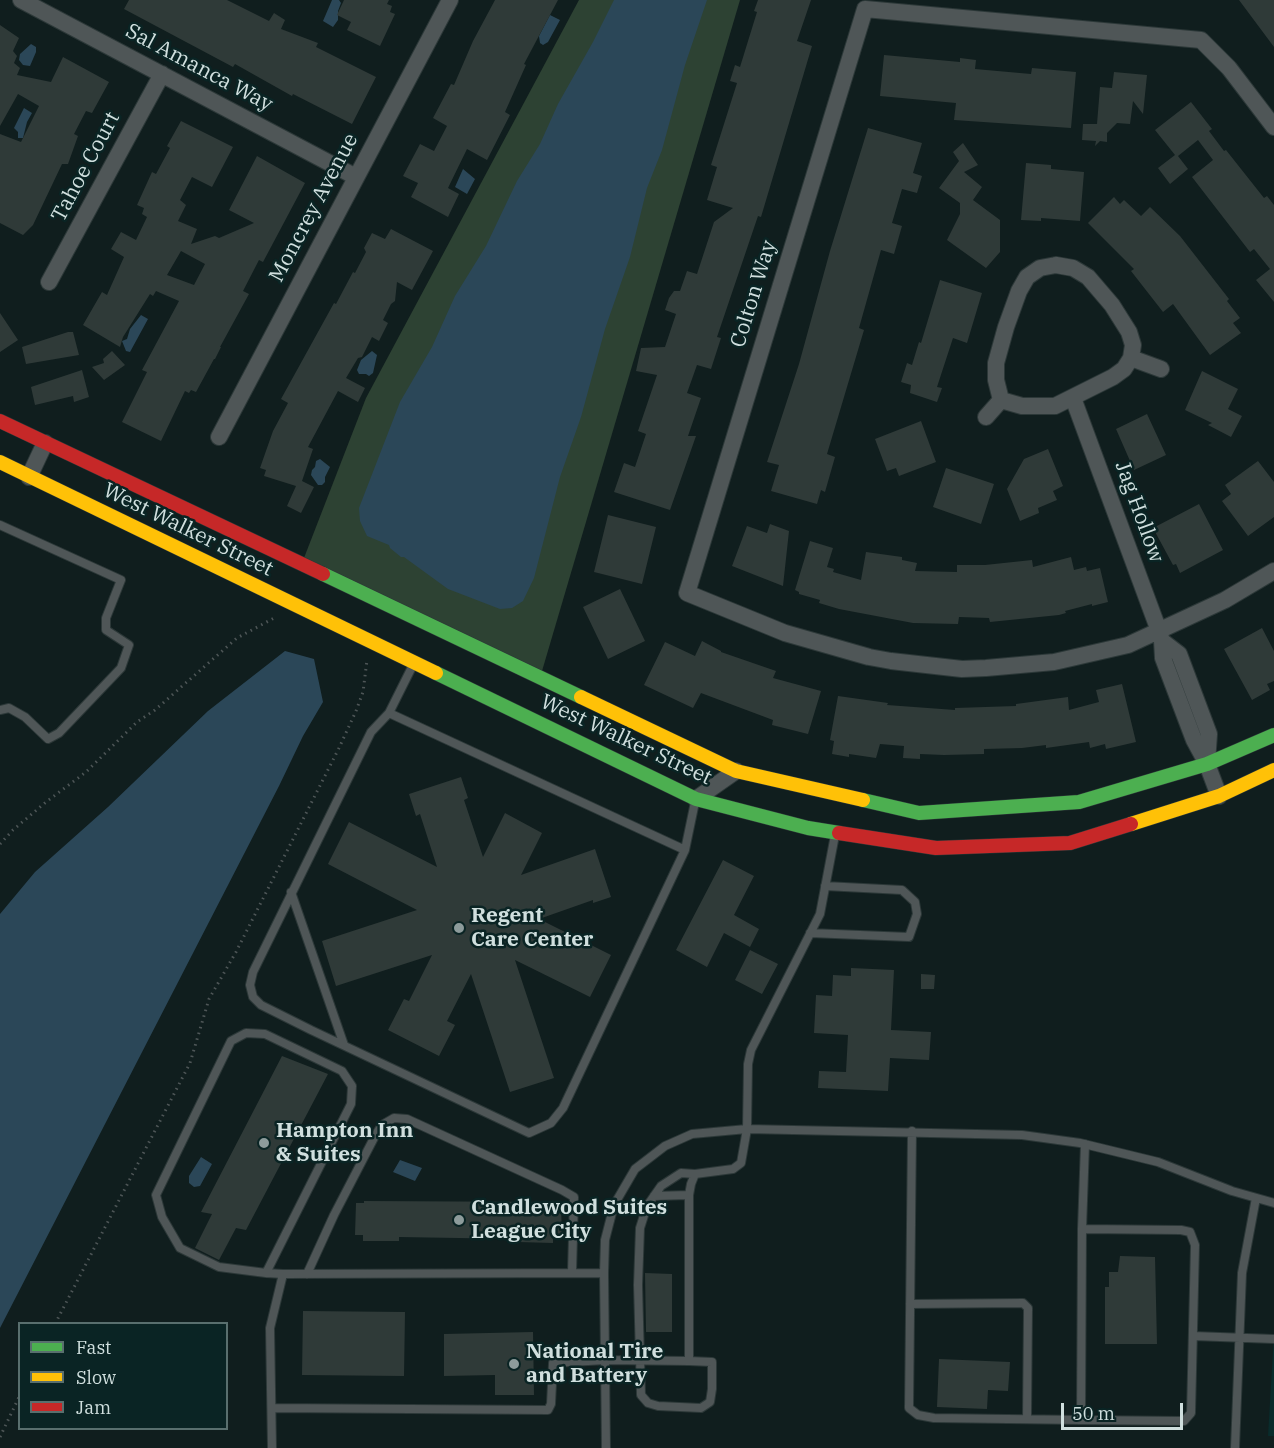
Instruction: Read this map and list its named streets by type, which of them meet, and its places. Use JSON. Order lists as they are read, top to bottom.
{
  "streets": {
    "street": [
      "Sal Amanca Way",
      "Tahoe Court",
      "Moncrey Avenue",
      "Colton Way",
      "Jag Hollow",
      "West Walker Street"
    ]
  },
  "crossings": [
    ["Sal Amanca Way", "Tahoe Court"],
    ["Sal Amanca Way", "Moncrey Avenue"],
    ["Colton Way", "Jag Hollow"],
    ["Jag Hollow", "West Walker Street"]
  ],
  "places": [
    "Regent Care Center",
    "Hampton Inn & Suites",
    "Candlewood Suites League City",
    "National Tire and Battery"
  ],
  "legend": ["Fast", "Slow", "Jam"],
  "scale_bar": "50 m"
}
